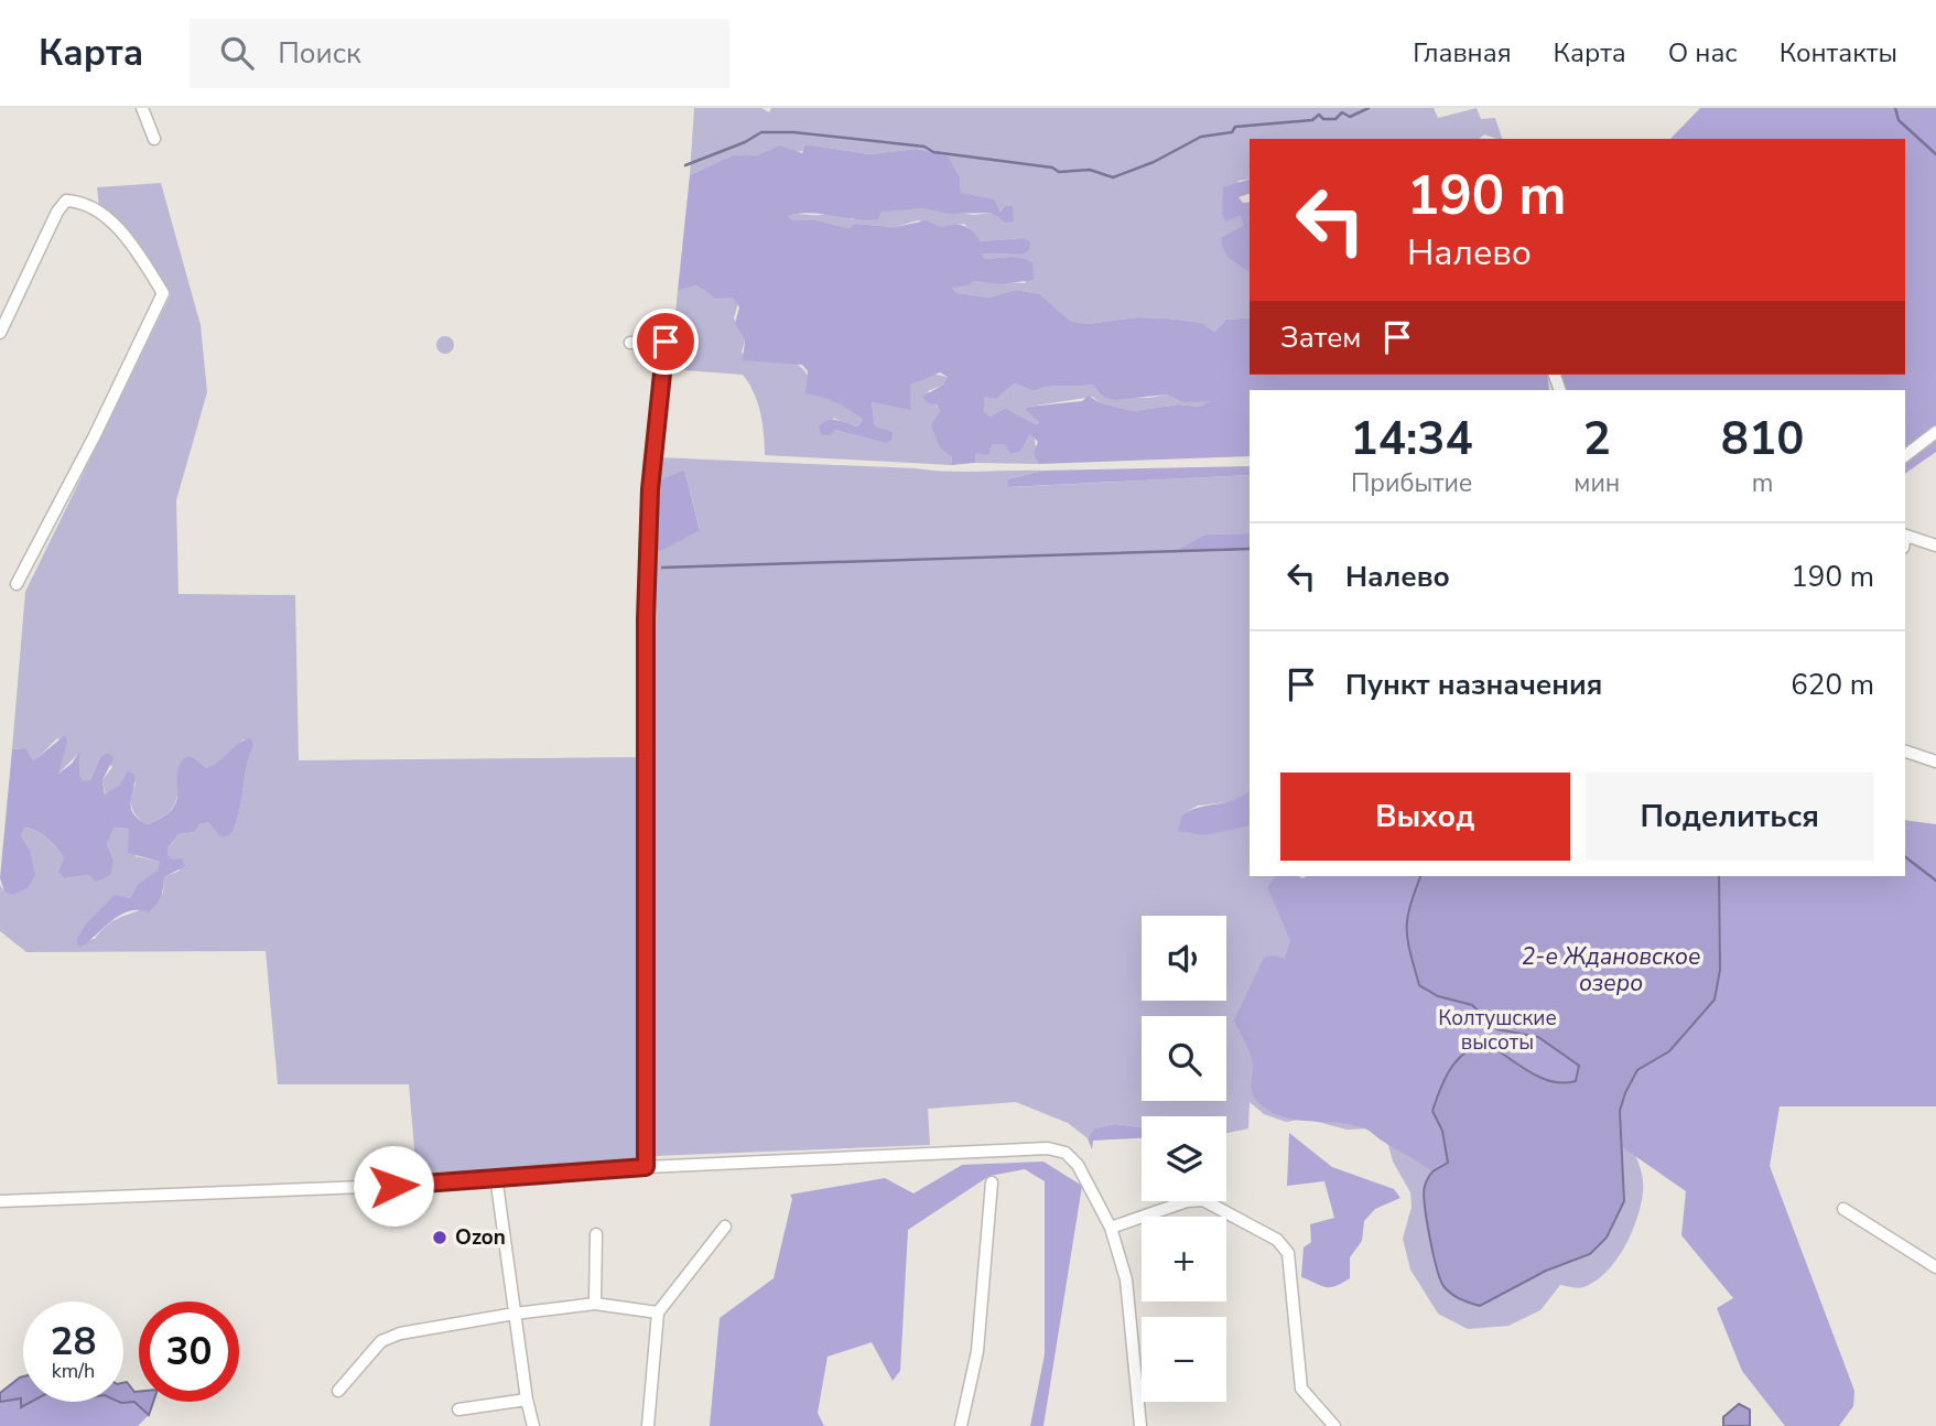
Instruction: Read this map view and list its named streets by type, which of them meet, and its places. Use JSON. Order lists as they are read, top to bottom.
{
  "water": ["2-е Ждановское озеро"],
  "parks": ["Колтушские высоты"],
  "places": ["Ozon"],
  "page": {
    "header": "Карта",
    "search": "Поиск",
    "nav": [
      "Главная",
      "Карта",
      "О нас",
      "Контакты"
    ],
    "turn": ["190 m", "Налево"],
    "then": "Затем",
    "eta": [
      "14:34",
      "Прибытие",
      "2",
      "мин",
      "810",
      "m"
    ],
    "list": [
      {
        "name": "Налево",
        "value": "190 m"
      },
      {
        "name": "Пункт назначения",
        "value": "620 m"
      }
    ],
    "buttons": ["Выход", "Поделиться"],
    "map_buttons": ["+", "−"],
    "speed": "28 km/h",
    "limit": "30"
  }
}
